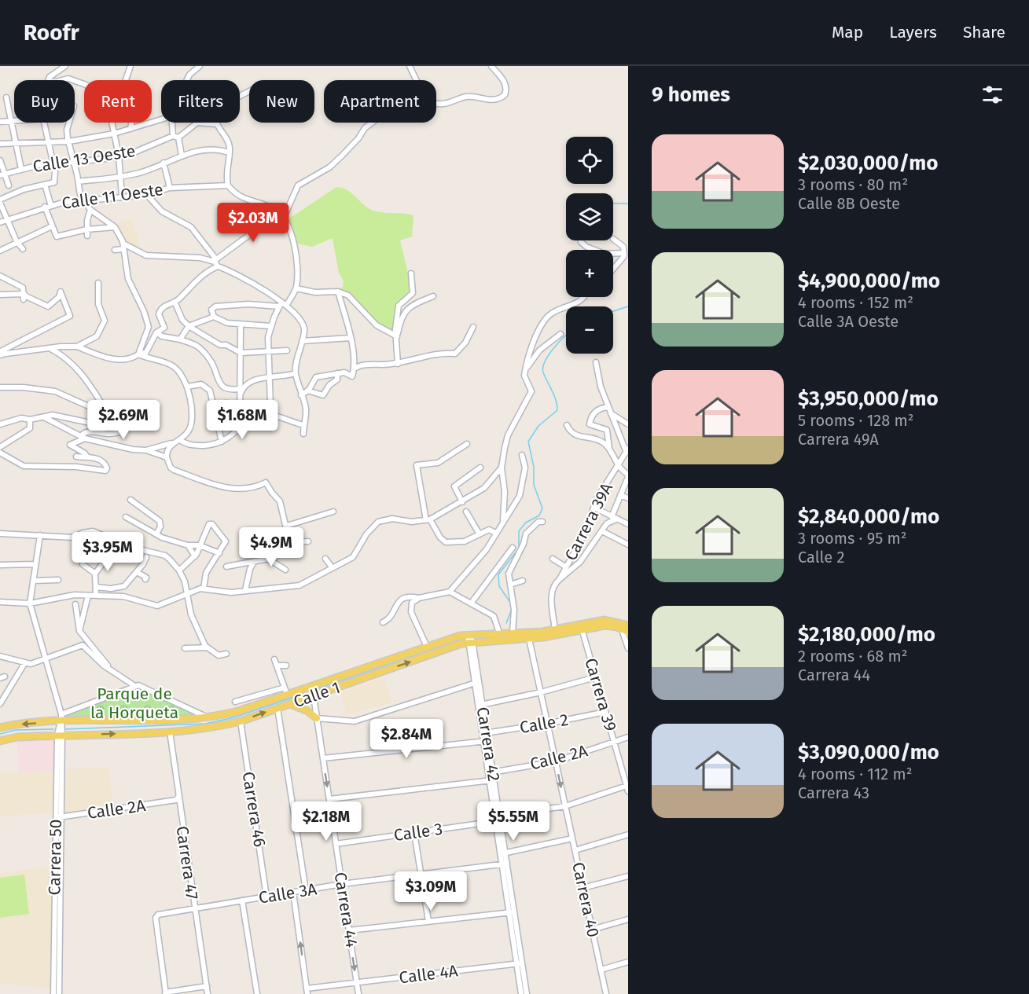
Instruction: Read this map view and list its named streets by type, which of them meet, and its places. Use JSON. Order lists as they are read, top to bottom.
{
  "streets": {
    "main road": ["Calle 1"],
    "street": [
      "Calle 13 Oeste",
      "Calle 11 Oeste",
      "Carrera 39A",
      "Carrera 39",
      "Calle 2",
      "Carrera 42",
      "Calle 2A",
      "Carrera 46",
      "Calle 3",
      "Carrera 50",
      "Carrera 47",
      "Calle 3A",
      "Carrera 40",
      "Carrera 44",
      "Calle 4A"
    ]
  },
  "crossings": [
    ["Carrera 39A", "Calle 1"],
    ["Calle 1", "Carrera 39"],
    ["Calle 1", "Carrera 42"],
    ["Calle 1", "Carrera 46"],
    ["Calle 1", "Carrera 50"],
    ["Calle 1", "Carrera 47"],
    ["Calle 1", "Carrera 40"],
    ["Calle 1", "Carrera 44"],
    ["Carrera 39", "Calle 2"],
    ["Carrera 39", "Calle 2A"],
    ["Carrera 39", "Calle 3"],
    ["Calle 2", "Carrera 42"],
    ["Calle 2", "Carrera 40"],
    ["Carrera 42", "Calle 2A"],
    ["Carrera 42", "Calle 3"],
    ["Carrera 42", "Calle 3A"],
    ["Carrera 42", "Calle 4A"],
    ["Calle 2A", "Carrera 50"],
    ["Calle 2A", "Carrera 47"],
    ["Calle 2A", "Carrera 40"],
    ["Carrera 46", "Calle 3A"],
    ["Calle 3", "Carrera 40"],
    ["Calle 3", "Carrera 44"],
    ["Carrera 47", "Calle 3A"],
    ["Calle 3A", "Carrera 44"],
    ["Carrera 44", "Calle 4A"]
  ],
  "parks": ["Parque de la Horqueta"],
  "page": {
    "header": "Roofr",
    "nav": ["Map", "Layers", "Share"],
    "heading": "9 homes",
    "chip": [
      "Buy",
      "Rent",
      "Filters",
      "New",
      "Apartment"
    ],
    "list": [
      {
        "name": "$2,030,000/mo",
        "note": "3 rooms · 80 m² · Calle 8B Oeste"
      },
      {
        "name": "$4,900,000/mo",
        "note": "4 rooms · 152 m² · Calle 3A Oeste"
      },
      {
        "name": "$3,950,000/mo",
        "note": "5 rooms · 128 m² · Carrera 49A"
      },
      {
        "name": "$2,840,000/mo",
        "note": "3 rooms · 95 m² · Calle 2"
      },
      {
        "name": "$2,180,000/mo",
        "note": "2 rooms · 68 m² · Carrera 44"
      },
      {
        "name": "$3,090,000/mo",
        "note": "4 rooms · 112 m² · Carrera 43"
      }
    ],
    "map_buttons": ["+", "−"],
    "price": [
      "$2.03M",
      "$2.69M",
      "$1.68M",
      "$4.9M",
      "$3.95M",
      "$2.84M",
      "$2.18M",
      "$5.55M",
      "$3.09M"
    ]
  }
}
